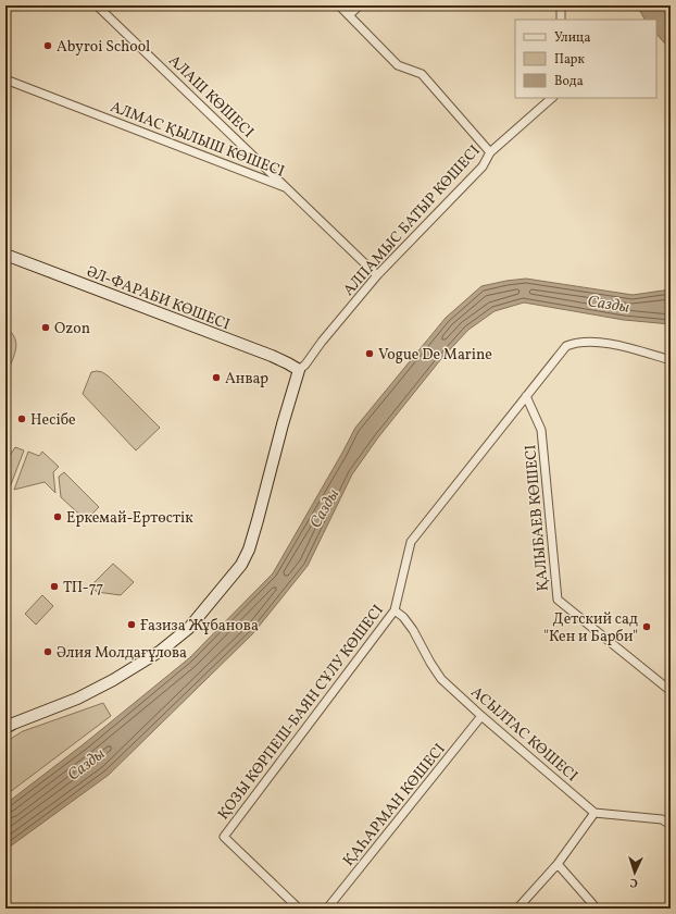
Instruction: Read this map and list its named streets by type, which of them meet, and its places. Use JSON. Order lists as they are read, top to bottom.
{
  "streets": {
    "street": [
      "АЛАШ КӨШЕСІ",
      "АЛМАС ҚЫЛЫШ КӨШЕСІ",
      "АЛПАМЫС БАТЫР КӨШЕСІ",
      "ӘЛ-ФАРАБИ КӨШЕСІ",
      "ҚАЛЫБАЕВ КӨШЕСІ",
      "ҚОЗЫ КӨРПЕШ-БАЯН СҰЛУ КӨШЕСІ",
      "АСЫЛТАС КӨШЕСІ",
      "ҚАҺАРМАН КӨШЕСІ"
    ]
  },
  "crossings": [
    ["АЛАШ КӨШЕСІ", "АЛМАС ҚЫЛЫШ КӨШЕСІ"],
    ["АЛМАС ҚЫЛЫШ КӨШЕСІ", "АЛПАМЫС БАТЫР КӨШЕСІ"],
    ["АЛПАМЫС БАТЫР КӨШЕСІ", "ӘЛ-ФАРАБИ КӨШЕСІ"],
    ["ҚАЛЫБАЕВ КӨШЕСІ", "ҚОЗЫ КӨРПЕШ-БАЯН СҰЛУ КӨШЕСІ"],
    ["ҚОЗЫ КӨРПЕШ-БАЯН СҰЛУ КӨШЕСІ", "АСЫЛТАС КӨШЕСІ"],
    ["АСЫЛТАС КӨШЕСІ", "ҚАҺАРМАН КӨШЕСІ"]
  ],
  "water": ["Сазды"],
  "places": [
    "Abyroi School",
    "Ozon",
    "Vogue De Marine",
    "Анвар",
    "Несібе",
    "Еркемай-Ертөстік",
    "ТП-77",
    "Ғазиза Жұбанова",
    "Детский сад \"Кен и Барби\"",
    "Әлия Молдағұлова"
  ],
  "legend": ["Улица", "Парк", "Вода"],
  "north": "bottom"
}
